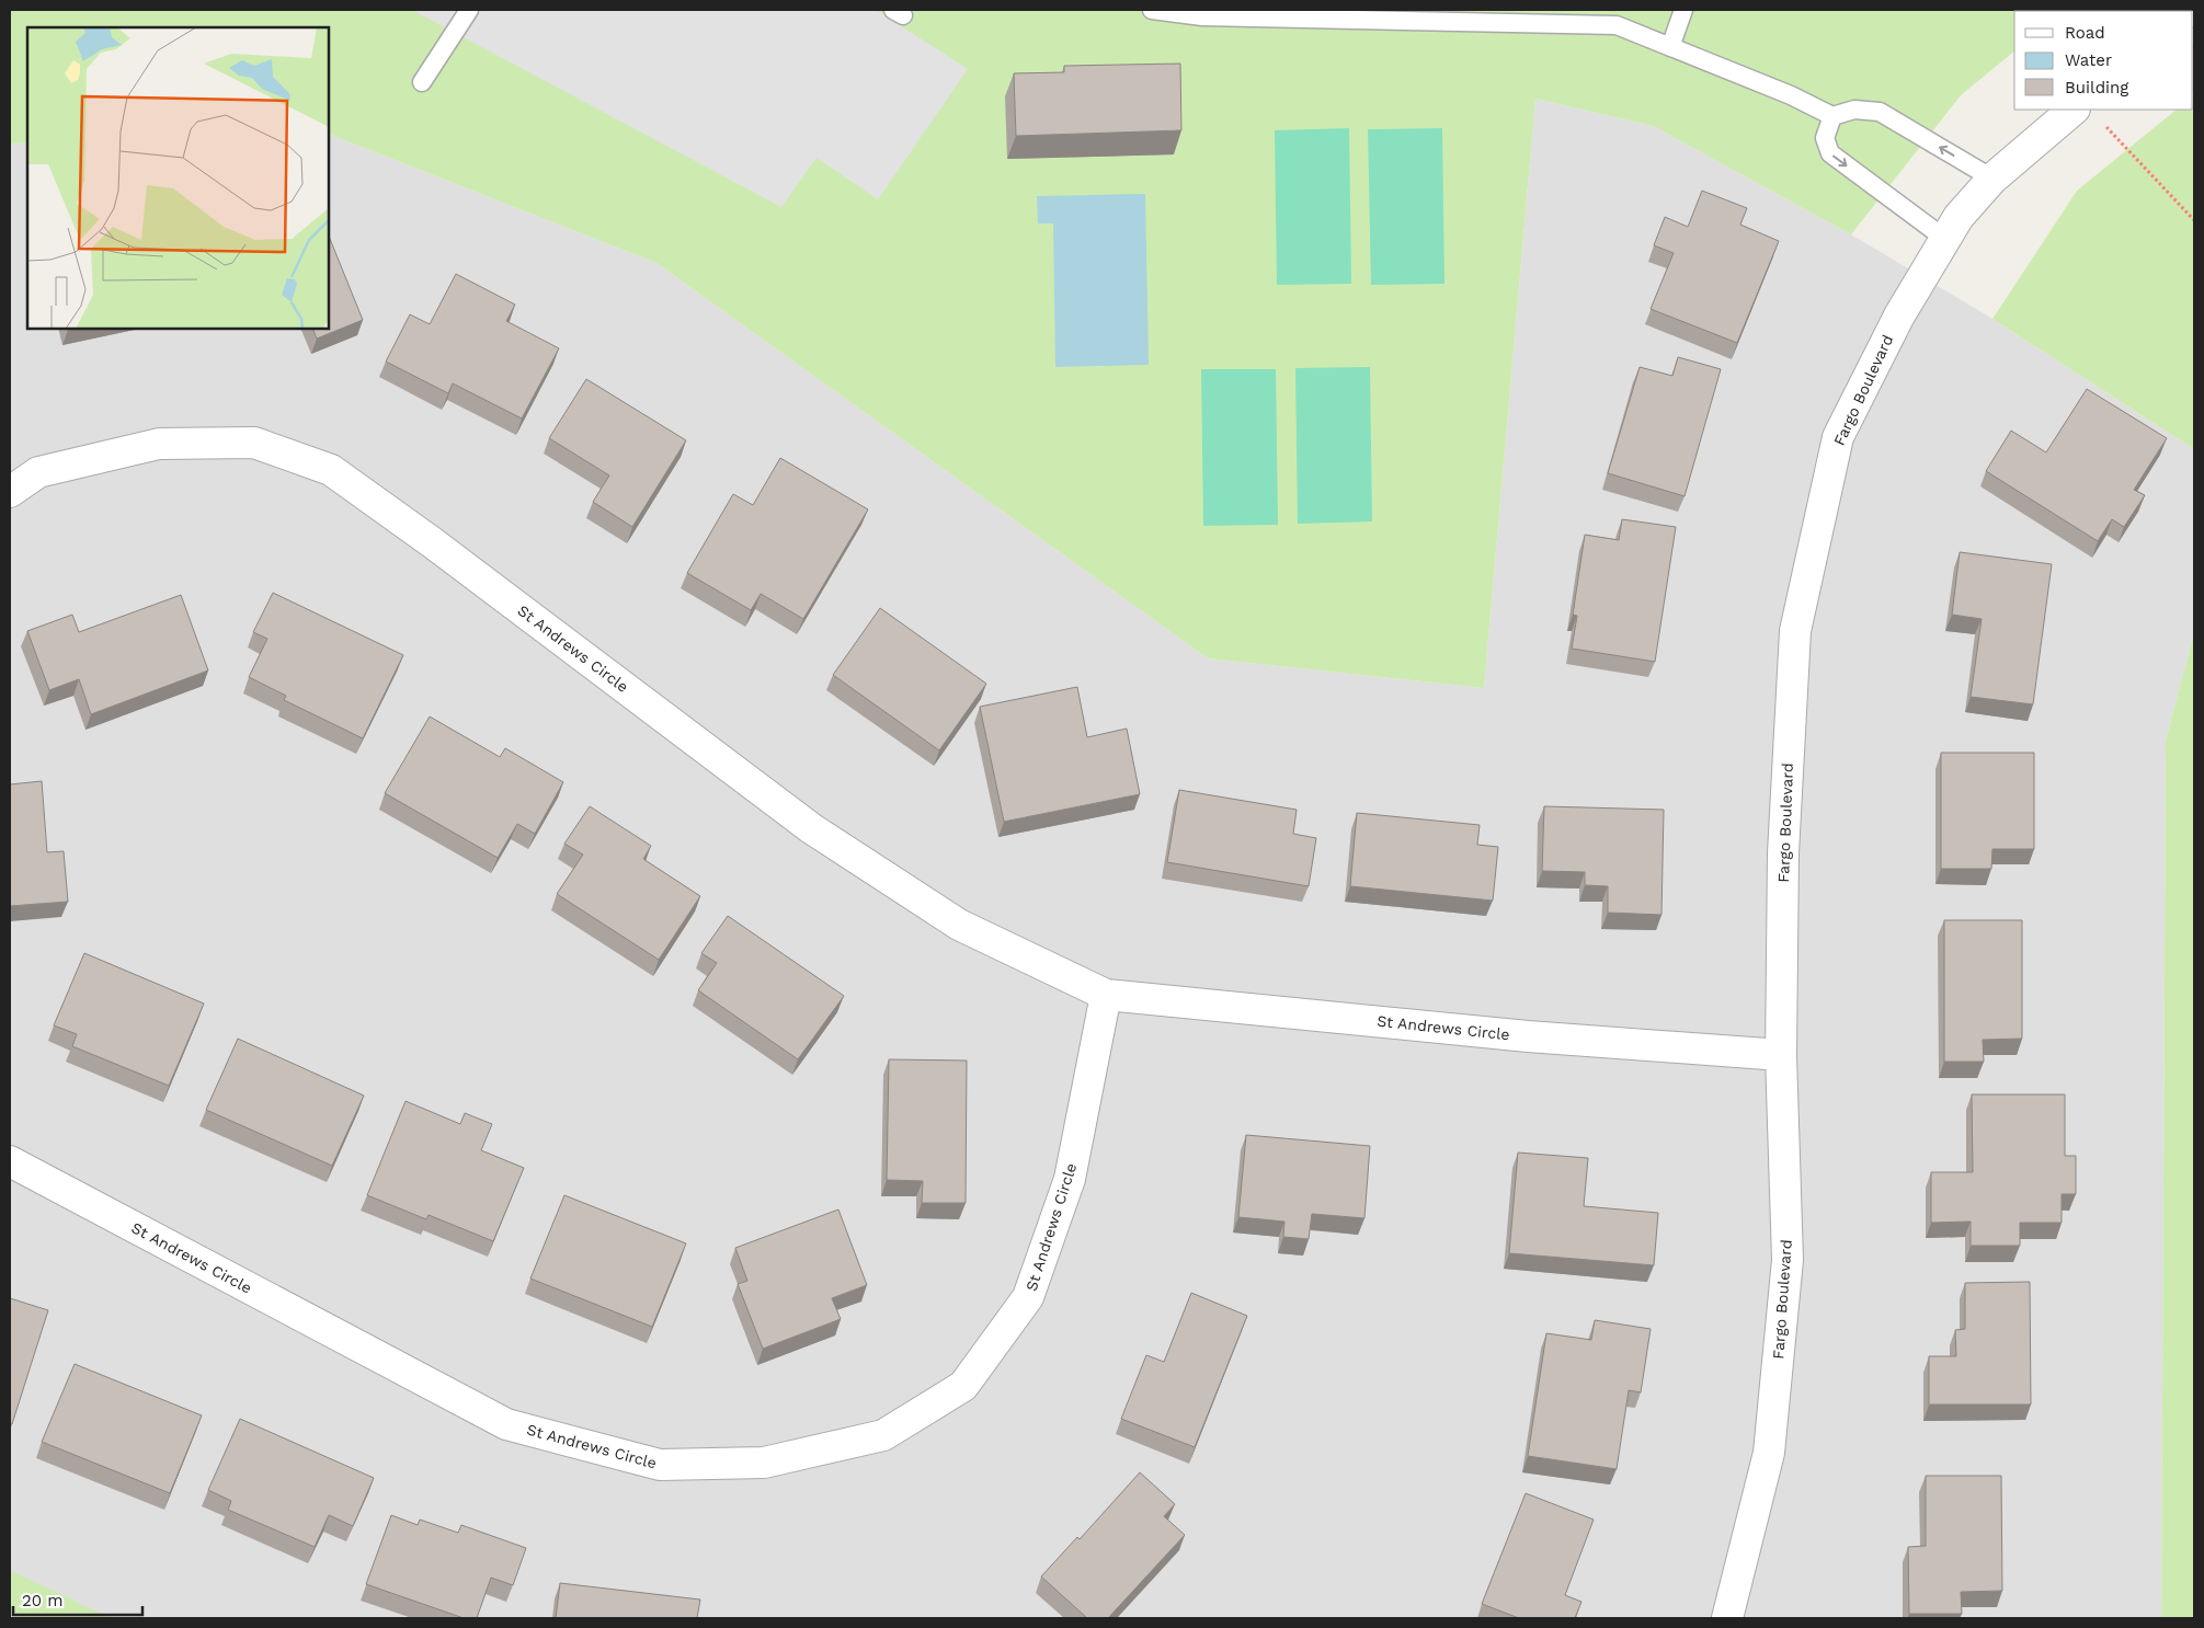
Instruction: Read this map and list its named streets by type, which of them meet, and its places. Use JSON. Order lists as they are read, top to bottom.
{
  "streets": {
    "street": ["Fargo Boulevard", "St Andrews Circle"]
  },
  "crossings": [
    ["Fargo Boulevard", "St Andrews Circle"]
  ],
  "legend": ["Road", "Water", "Building"],
  "scale_bar": "20 m"
}
